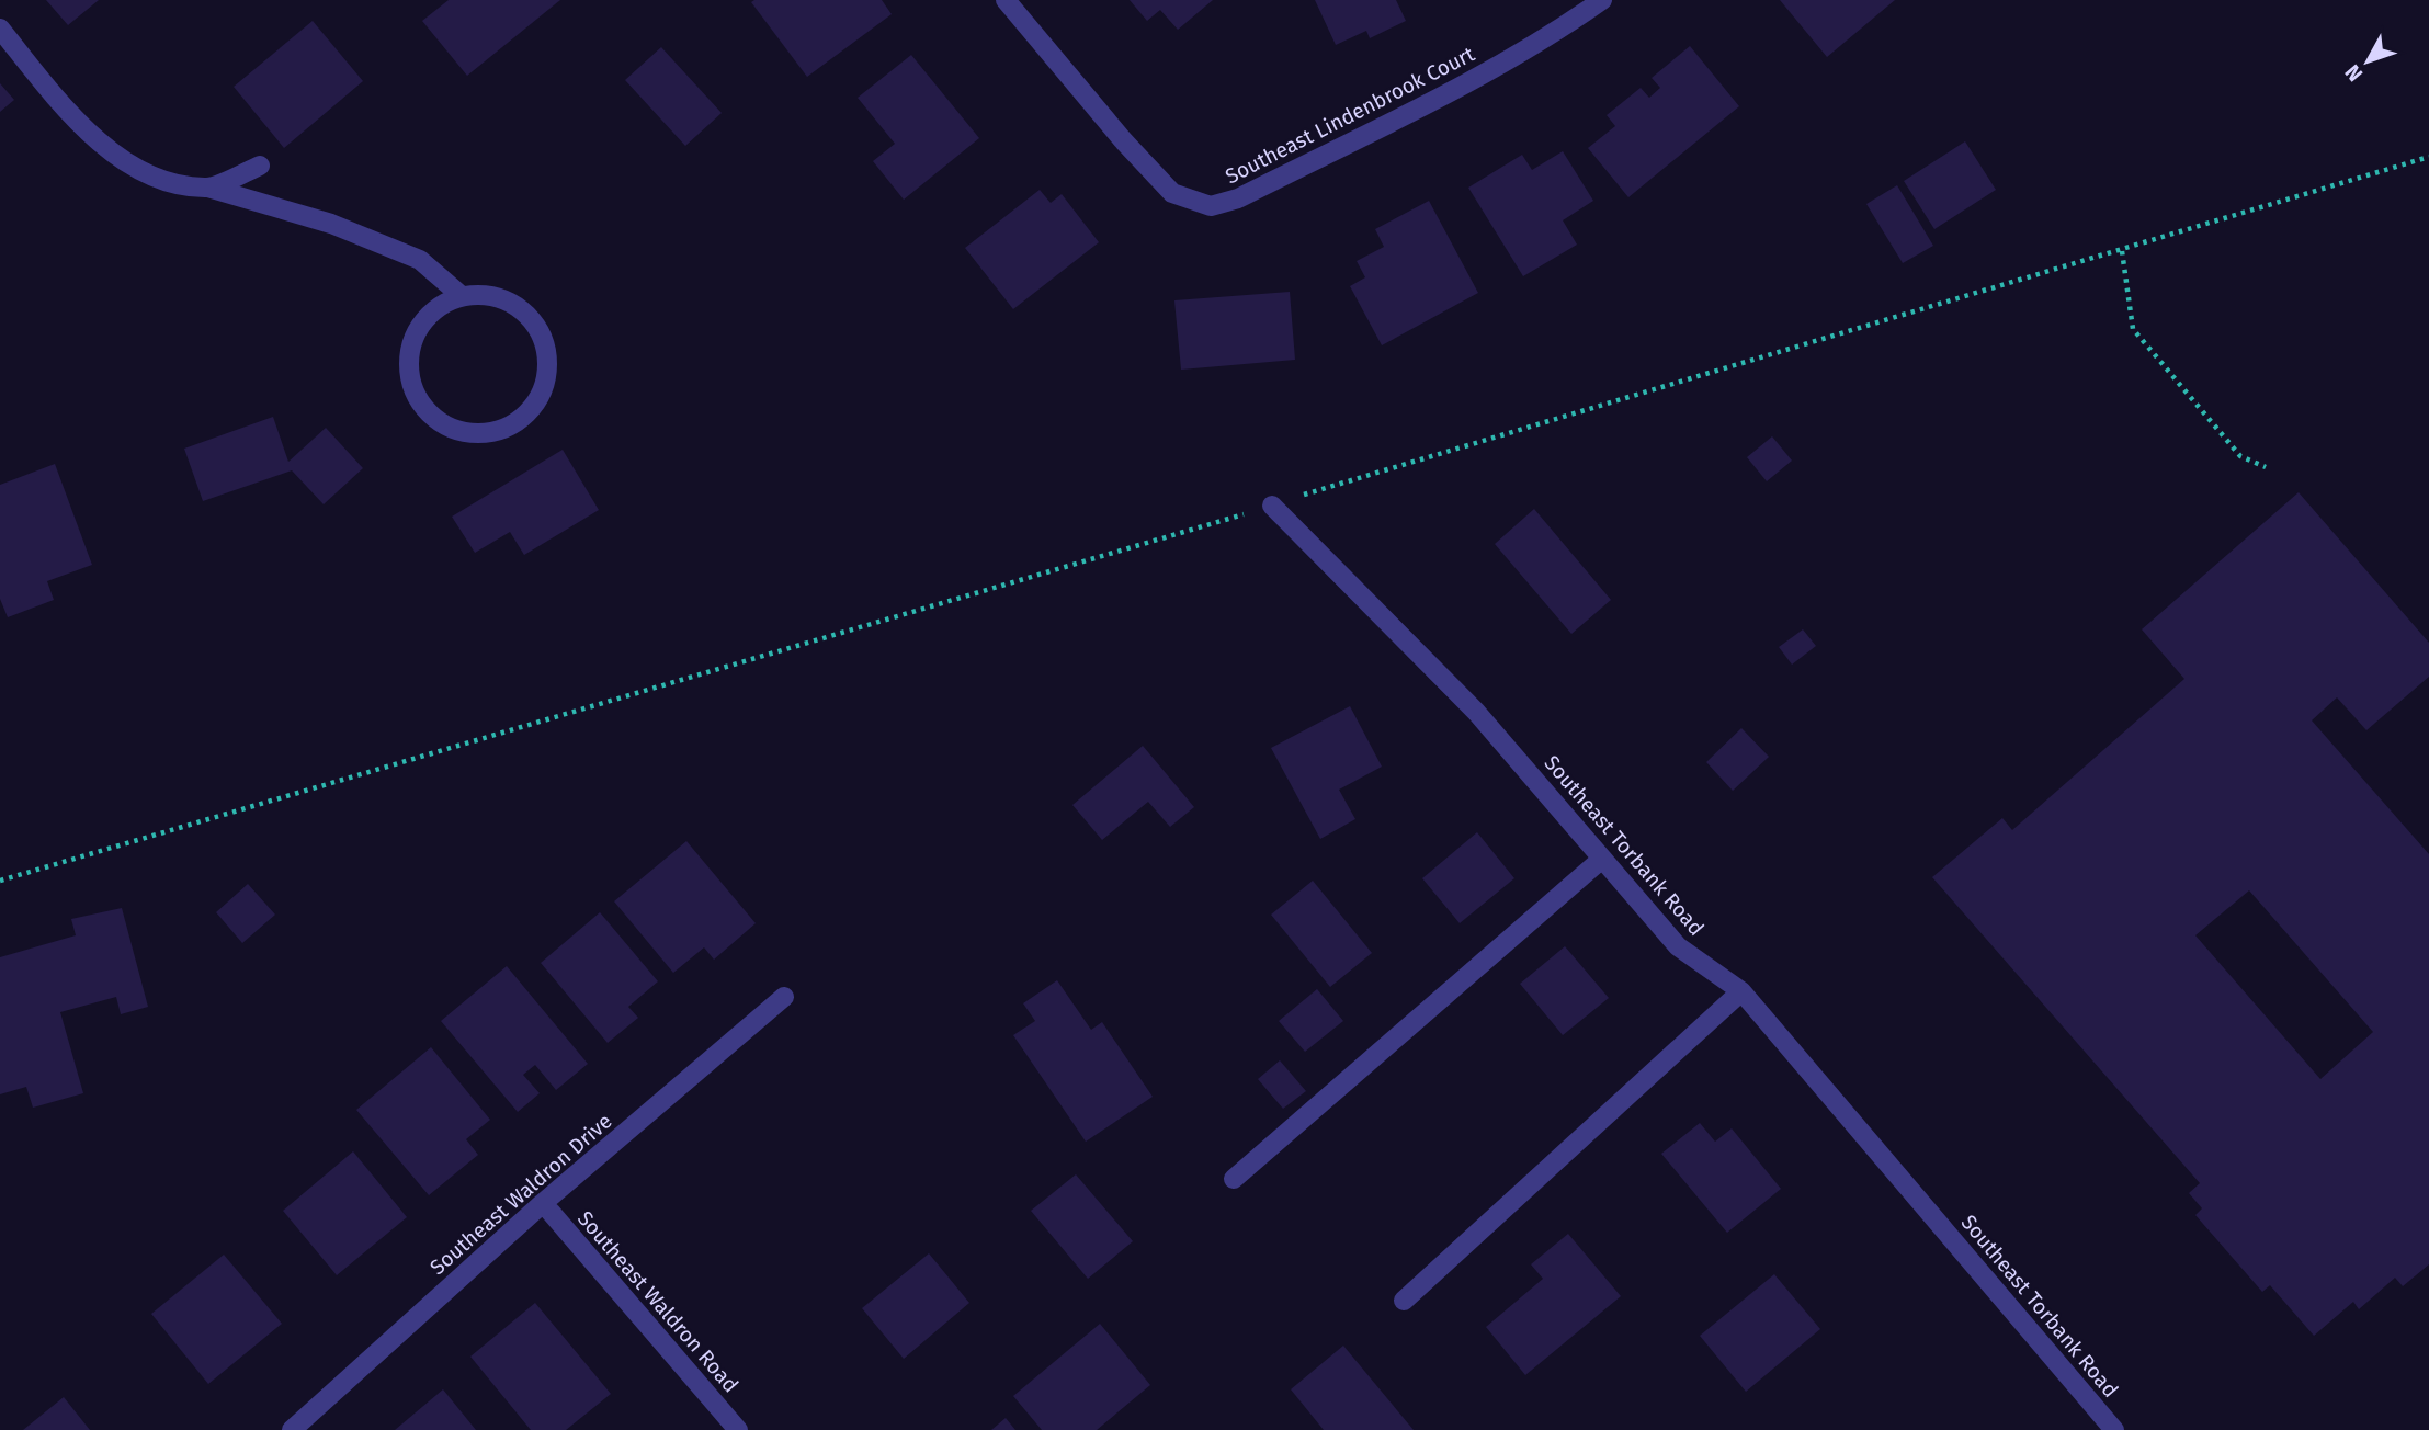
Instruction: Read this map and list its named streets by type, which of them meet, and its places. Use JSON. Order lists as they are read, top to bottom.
{
  "streets": {
    "street": [
      "Southeast Lindenbrook Court",
      "Southeast Torbank Road",
      "Southeast Waldron Drive",
      "Southeast Waldron Road"
    ]
  },
  "crossings": [
    ["Southeast Waldron Drive", "Southeast Waldron Road"]
  ],
  "north": "bottom left"
}
